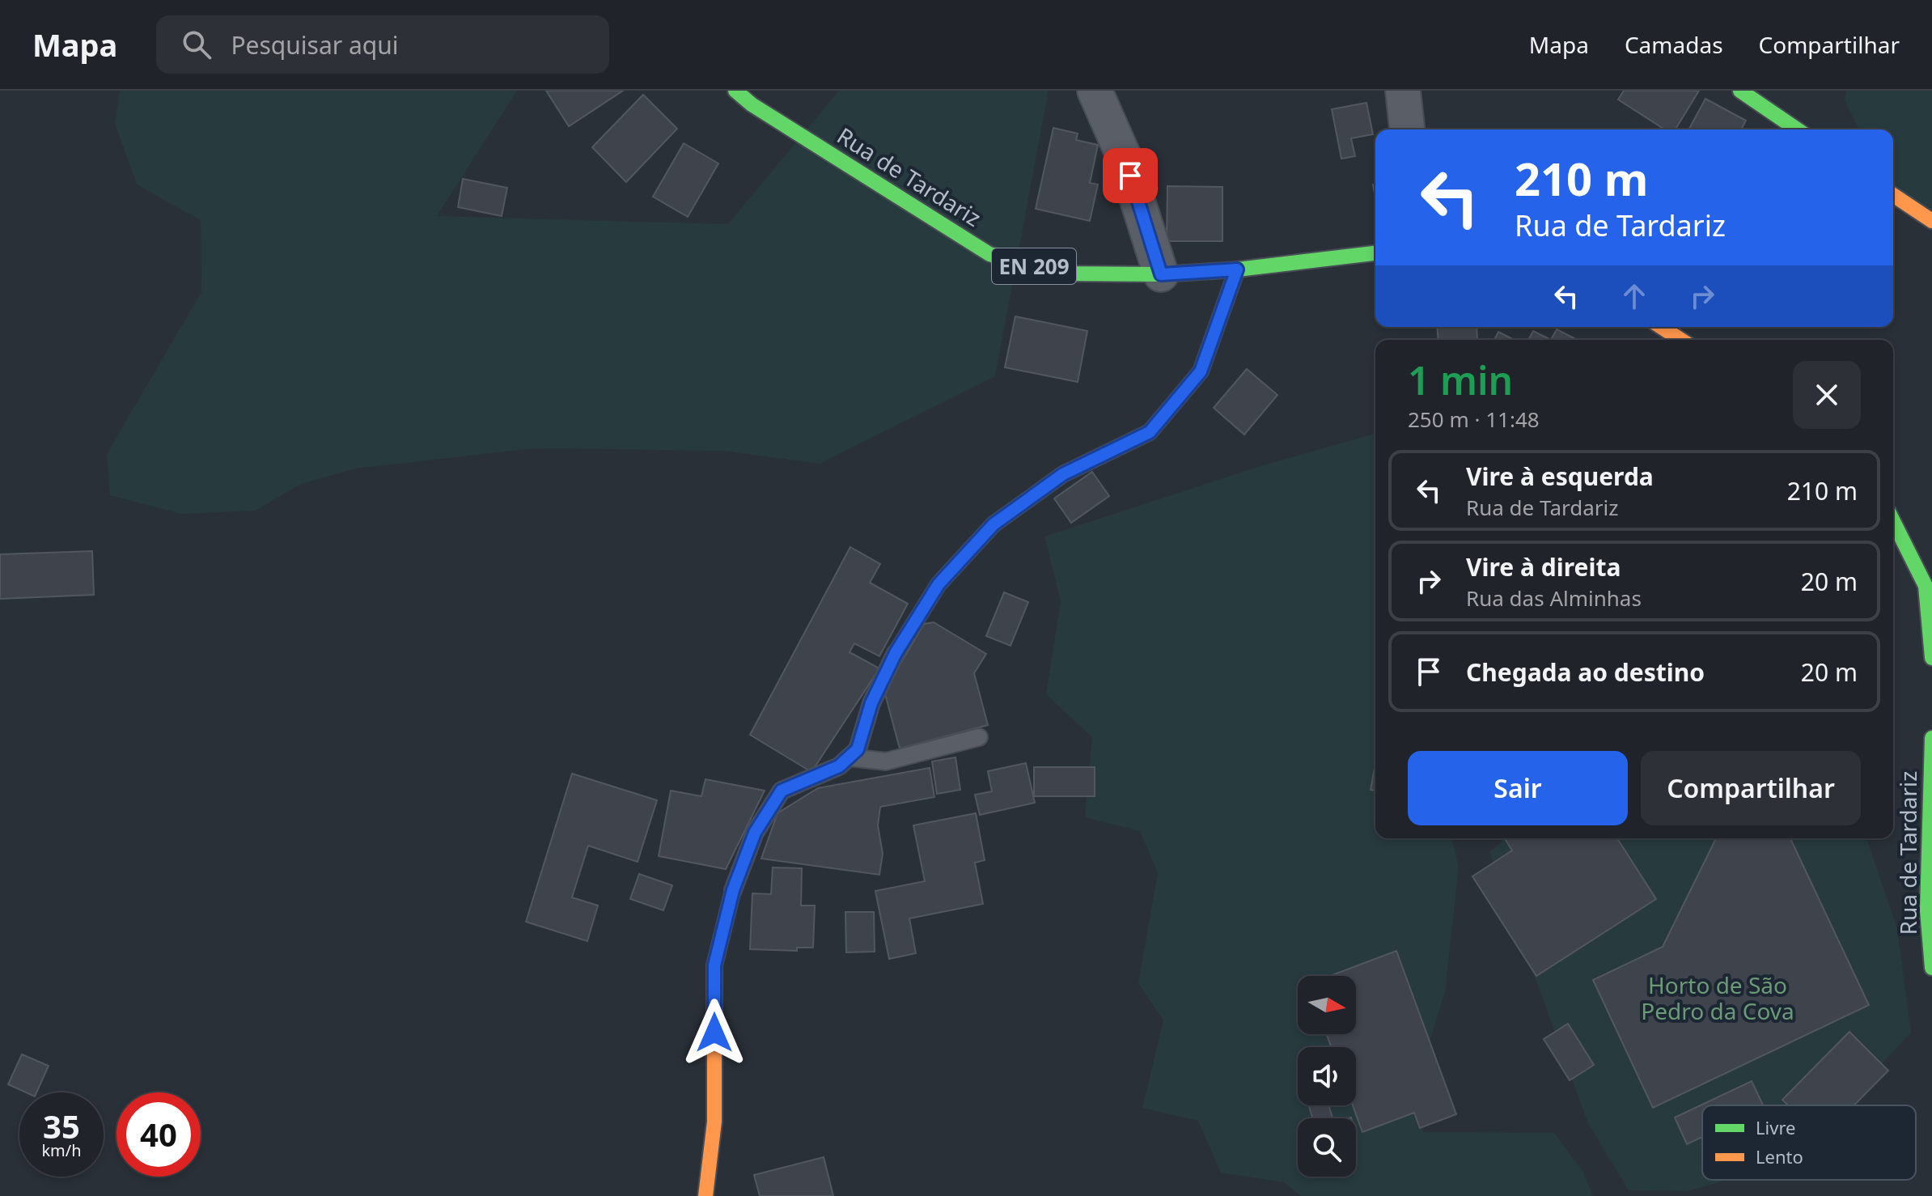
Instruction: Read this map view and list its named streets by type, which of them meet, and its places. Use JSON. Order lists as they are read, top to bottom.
{
  "streets": {
    "main road": ["Rua de Tardariz", "EN 209"]
  },
  "parks": ["Horto de São Pedro da Cova"],
  "legend": ["Livre", "Lento"],
  "north": "right",
  "page": {
    "header": "Mapa",
    "search": "Pesquisar aqui",
    "nav": ["Mapa", "Camadas", "Compartilhar"],
    "turn": ["210 m", "Rua de Tardariz"],
    "heading": ["1 min", "250 m · 11:48"],
    "list": [
      {
        "name": "Vire à esquerda",
        "note": "Rua de Tardariz",
        "value": "210 m"
      },
      {
        "name": "Vire à direita",
        "note": "Rua das Alminhas",
        "value": "20 m"
      },
      {
        "name": "Chegada ao destino",
        "value": "20 m"
      }
    ],
    "buttons": ["Sair", "Compartilhar"],
    "speed": "35 km/h",
    "limit": "40"
  }
}
